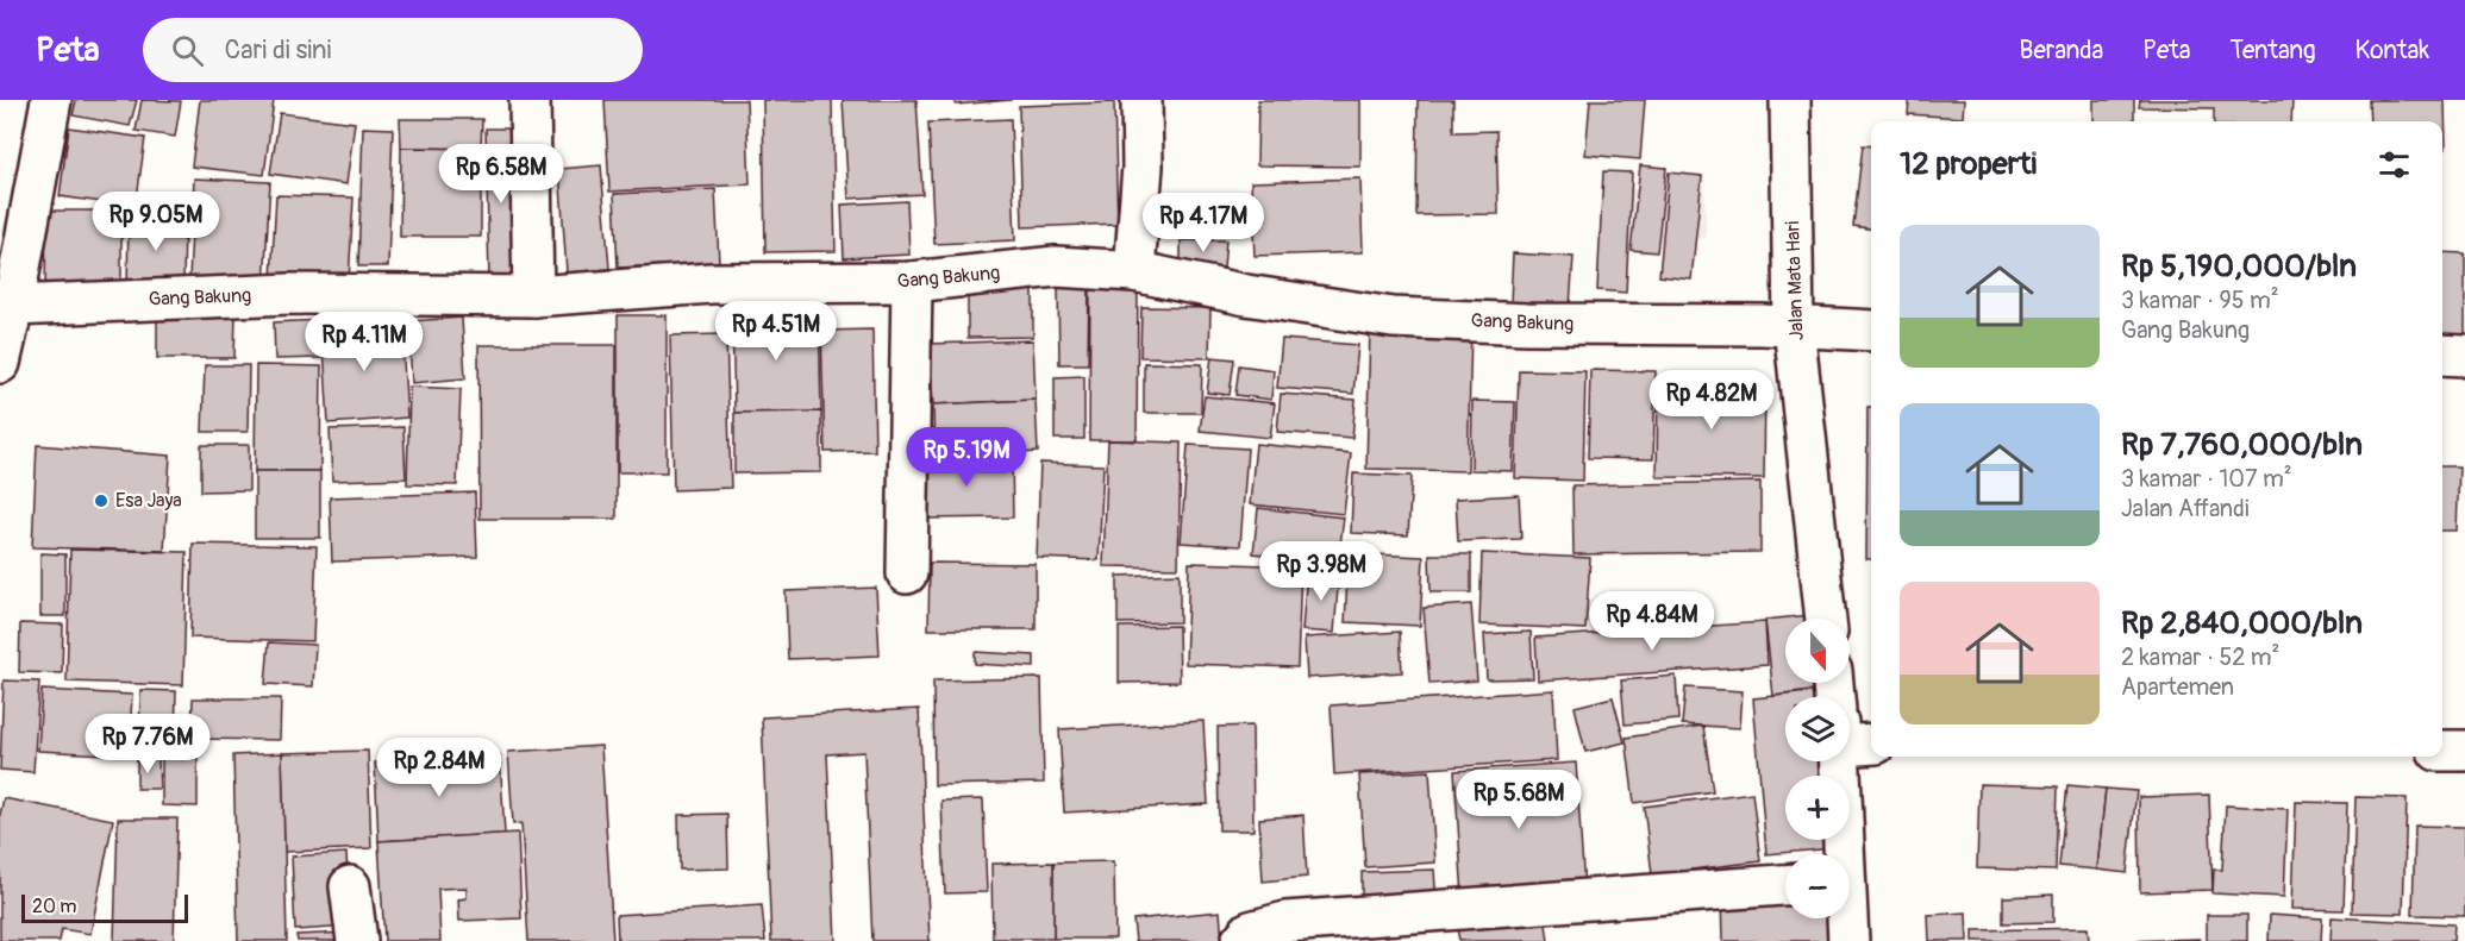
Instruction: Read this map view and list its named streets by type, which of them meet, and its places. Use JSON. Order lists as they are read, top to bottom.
{
  "streets": {
    "street": ["Gang Bakung", "Jalan Mata Hari"]
  },
  "crossings": [
    ["Gang Bakung", "Jalan Mata Hari"]
  ],
  "places": ["Esa Jaya"],
  "scale_bar": "20 m",
  "north": "bottom",
  "page": {
    "header": "Peta",
    "search": "Cari di sini",
    "nav": [
      "Beranda",
      "Peta",
      "Tentang",
      "Kontak"
    ],
    "heading": "12 properti",
    "price": [
      "Rp 6.58M",
      "Rp 9.05M",
      "Rp 4.17M",
      "Rp 4.51M",
      "Rp 4.11M",
      "Rp 4.82M",
      "Rp 5.19M",
      "Rp 3.98M",
      "Rp 4.84M",
      "Rp 7.76M",
      "Rp 2.84M",
      "Rp 5.68M"
    ],
    "list": [
      {
        "name": "Rp 5,190,000/bln",
        "note": "3 kamar · 95 m² · Gang Bakung"
      },
      {
        "name": "Rp 7,760,000/bln",
        "note": "3 kamar · 107 m² · Jalan Affandi"
      },
      {
        "name": "Rp 2,840,000/bln",
        "note": "2 kamar · 52 m² · Apartemen"
      }
    ],
    "map_buttons": ["+", "−"],
    "scale": "20 m"
  }
}
